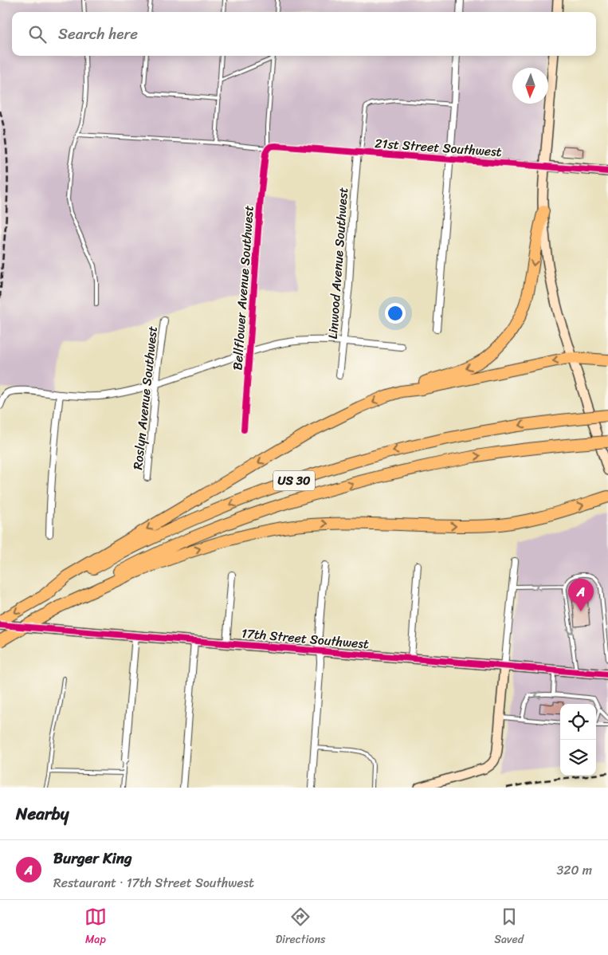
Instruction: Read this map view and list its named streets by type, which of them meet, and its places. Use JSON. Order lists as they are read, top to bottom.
{
  "streets": {
    "highway": ["US 30"],
    "street": [
      "21st Street Southwest",
      "Linwood Avenue Southwest",
      "Bellflower Avenue Southwest",
      "Roslyn Avenue Southwest",
      "17th Street Southwest"
    ]
  },
  "crossings": [
    ["21st Street Southwest", "Linwood Avenue Southwest"],
    ["21st Street Southwest", "Bellflower Avenue Southwest"]
  ],
  "north": "bottom",
  "page": {
    "search": "Search here",
    "pins": "A",
    "heading": "Nearby",
    "list": [
      {
        "mark": "A",
        "name": "Burger King",
        "note": "Restaurant · 17th Street Southwest",
        "value": "320 m"
      }
    ],
    "nav": ["Map", "Directions", "Saved"]
  }
}
